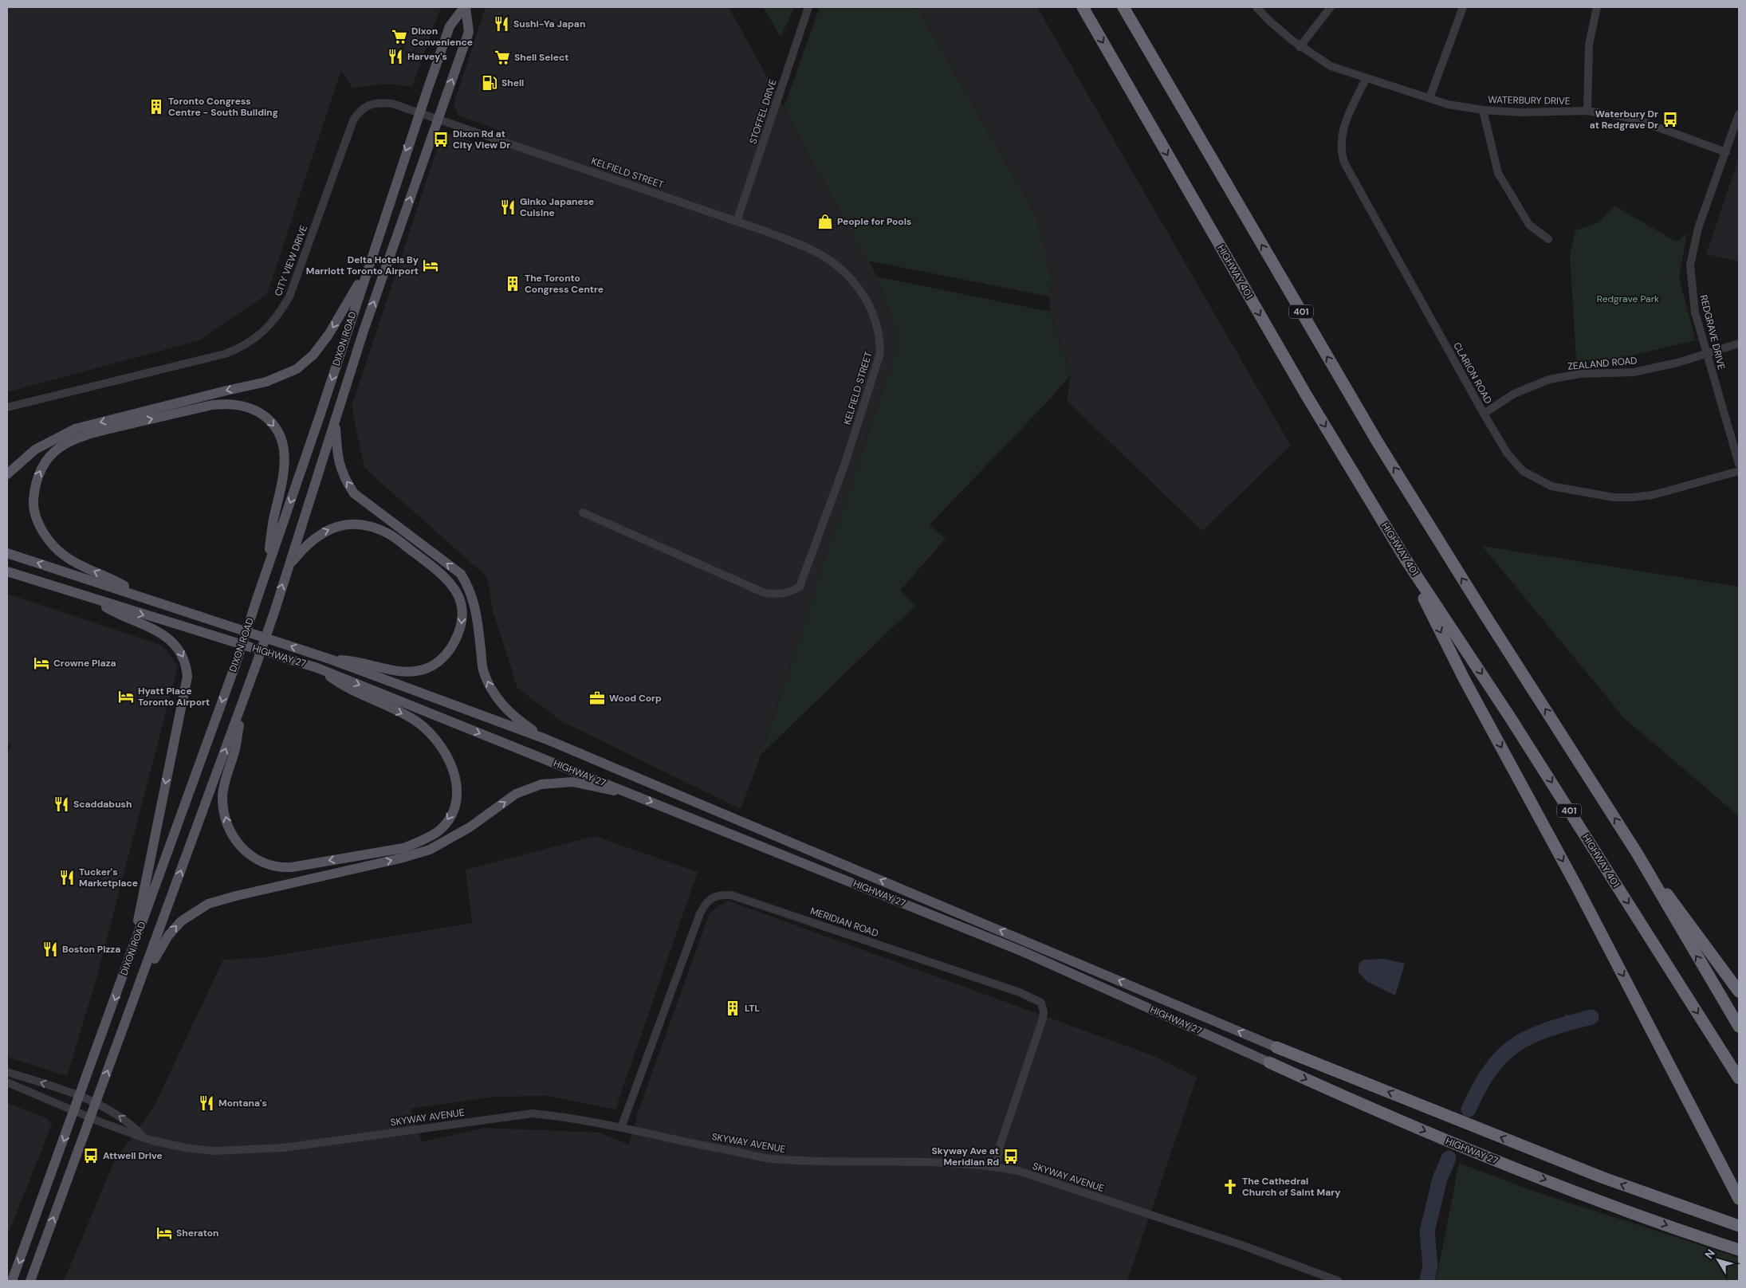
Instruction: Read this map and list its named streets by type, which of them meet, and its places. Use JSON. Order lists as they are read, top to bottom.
{
  "streets": {
    "highway": ["HIGHWAY 401", "401", "HIGHWAY 27"],
    "main road": ["DIXON ROAD"],
    "street": [
      "WATERBURY DRIVE",
      "STOFFEL DRIVE",
      "KELFIELD STREET",
      "CITY VIEW DRIVE",
      "REDGRAVE DRIVE",
      "ZEALAND ROAD",
      "CLARION ROAD",
      "MERIDIAN ROAD",
      "SKYWAY AVENUE"
    ]
  },
  "crossings": [
    ["WATERBURY DRIVE", "REDGRAVE DRIVE"],
    ["WATERBURY DRIVE", "CLARION ROAD"],
    ["STOFFEL DRIVE", "KELFIELD STREET"],
    ["KELFIELD STREET", "CITY VIEW DRIVE"],
    ["KELFIELD STREET", "DIXON ROAD"],
    ["CITY VIEW DRIVE", "DIXON ROAD"],
    ["REDGRAVE DRIVE", "ZEALAND ROAD"],
    ["DIXON ROAD", "SKYWAY AVENUE"],
    ["ZEALAND ROAD", "CLARION ROAD"],
    ["MERIDIAN ROAD", "SKYWAY AVENUE"]
  ],
  "parks": ["Redgrave Park"],
  "places": {
    "restaurant": [
      "Sushi-Ya Japan",
      "Harvey's",
      "Ginko Japanese Cuisine",
      "Scaddabush",
      "Tucker's Marketplace",
      "Boston Pizza",
      "Montana's"
    ],
    "supermarket": ["Dixon Convenience", "Shell Select"],
    "fuel station": ["Shell"],
    "building": ["Toronto Congress Centre - South Building", "The Toronto Congress Centre", "LTL"],
    "bus stop": [
      "Waterbury Dr at Redgrave Dr",
      "Dixon Rd at City View Dr",
      "Attwell Drive",
      "Skyway Ave at Meridian Rd"
    ],
    "shop": ["People for Pools"],
    "hotel": [
      "Delta Hotels By Marriott Toronto Airport",
      "Crowne Plaza",
      "Hyatt Place Toronto Airport",
      "Sheraton"
    ],
    "office": ["Wood Corp"],
    "church": ["The Cathedral Church of Saint Mary"]
  },
  "north": "top left"
}
